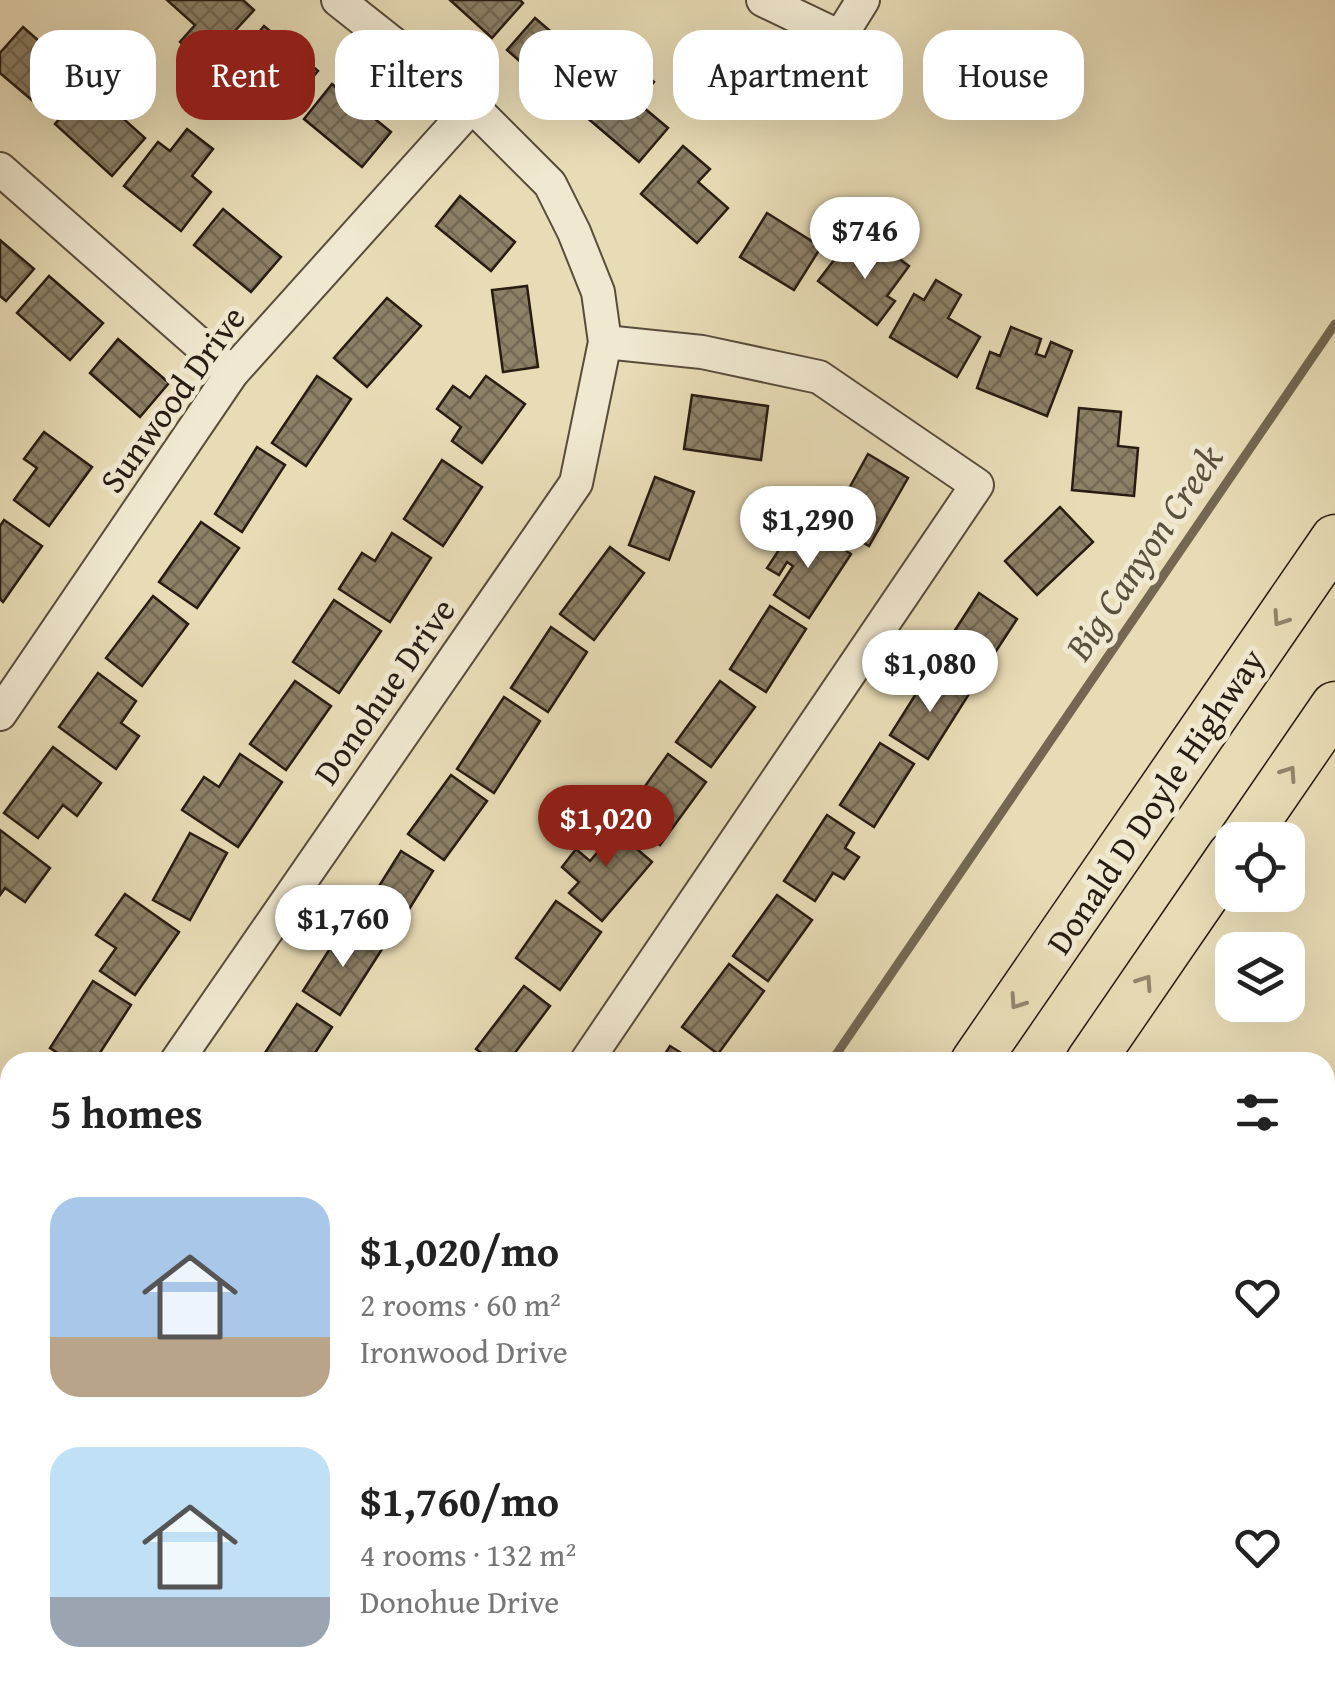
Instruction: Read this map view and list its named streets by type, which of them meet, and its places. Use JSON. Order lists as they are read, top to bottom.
{
  "streets": {
    "highway": ["Donald D Doyle Highway"],
    "street": ["Sunwood Drive", "Donohue Drive"]
  },
  "water": ["Big Canyon Creek"],
  "page": {
    "chip": [
      "Buy",
      "Rent",
      "Filters",
      "New",
      "Apartment",
      "House"
    ],
    "price": [
      "$746",
      "$1,290",
      "$1,080",
      "$1,020",
      "$1,760"
    ],
    "heading": "5 homes",
    "list": [
      {
        "name": "$1,020/mo",
        "note": "2 rooms · 60 m² · Ironwood Drive"
      },
      {
        "name": "$1,760/mo",
        "note": "4 rooms · 132 m² · Donohue Drive"
      }
    ]
  }
}
